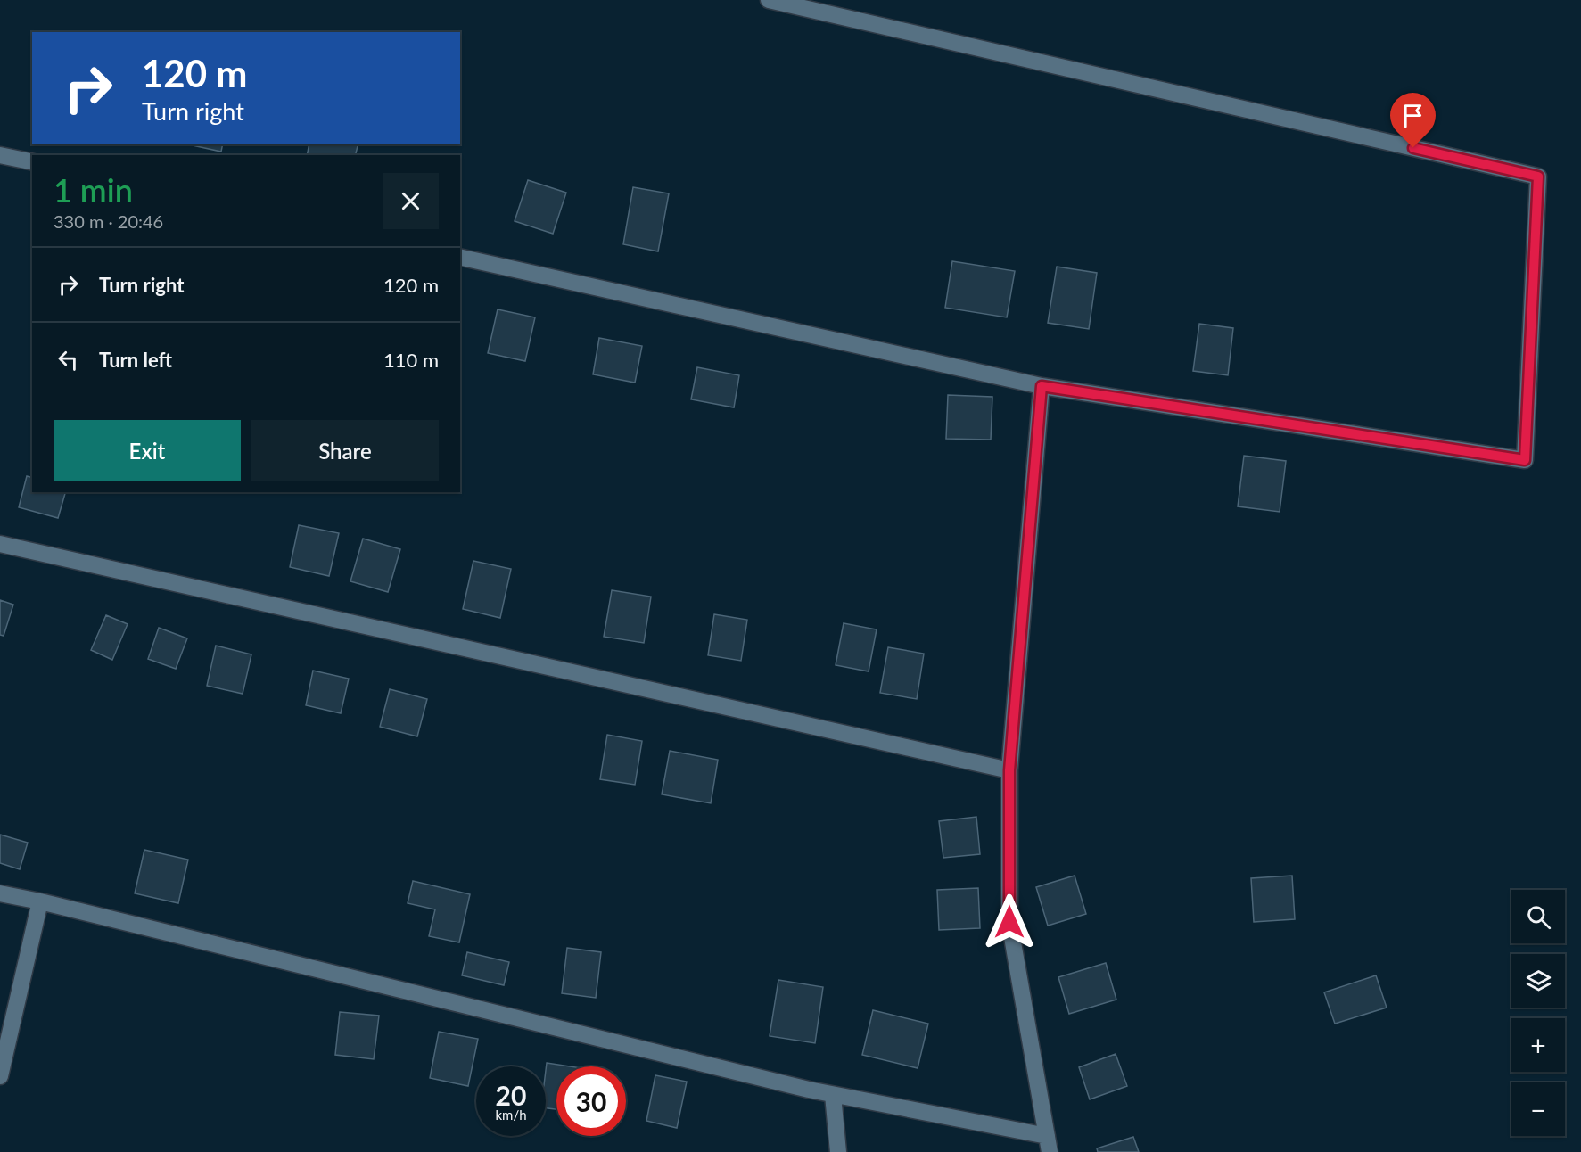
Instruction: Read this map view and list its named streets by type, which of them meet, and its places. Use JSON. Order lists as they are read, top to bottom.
{
  "page": {
    "turn": ["120 m", "Turn right"],
    "heading": ["1 min", "330 m · 20:46"],
    "list": [
      {
        "name": "Turn right",
        "value": "120 m"
      },
      {
        "name": "Turn left",
        "value": "110 m"
      }
    ],
    "buttons": ["Exit", "Share"],
    "map_buttons": ["+", "−"],
    "speed": "20 km/h",
    "limit": "30"
  }
}
